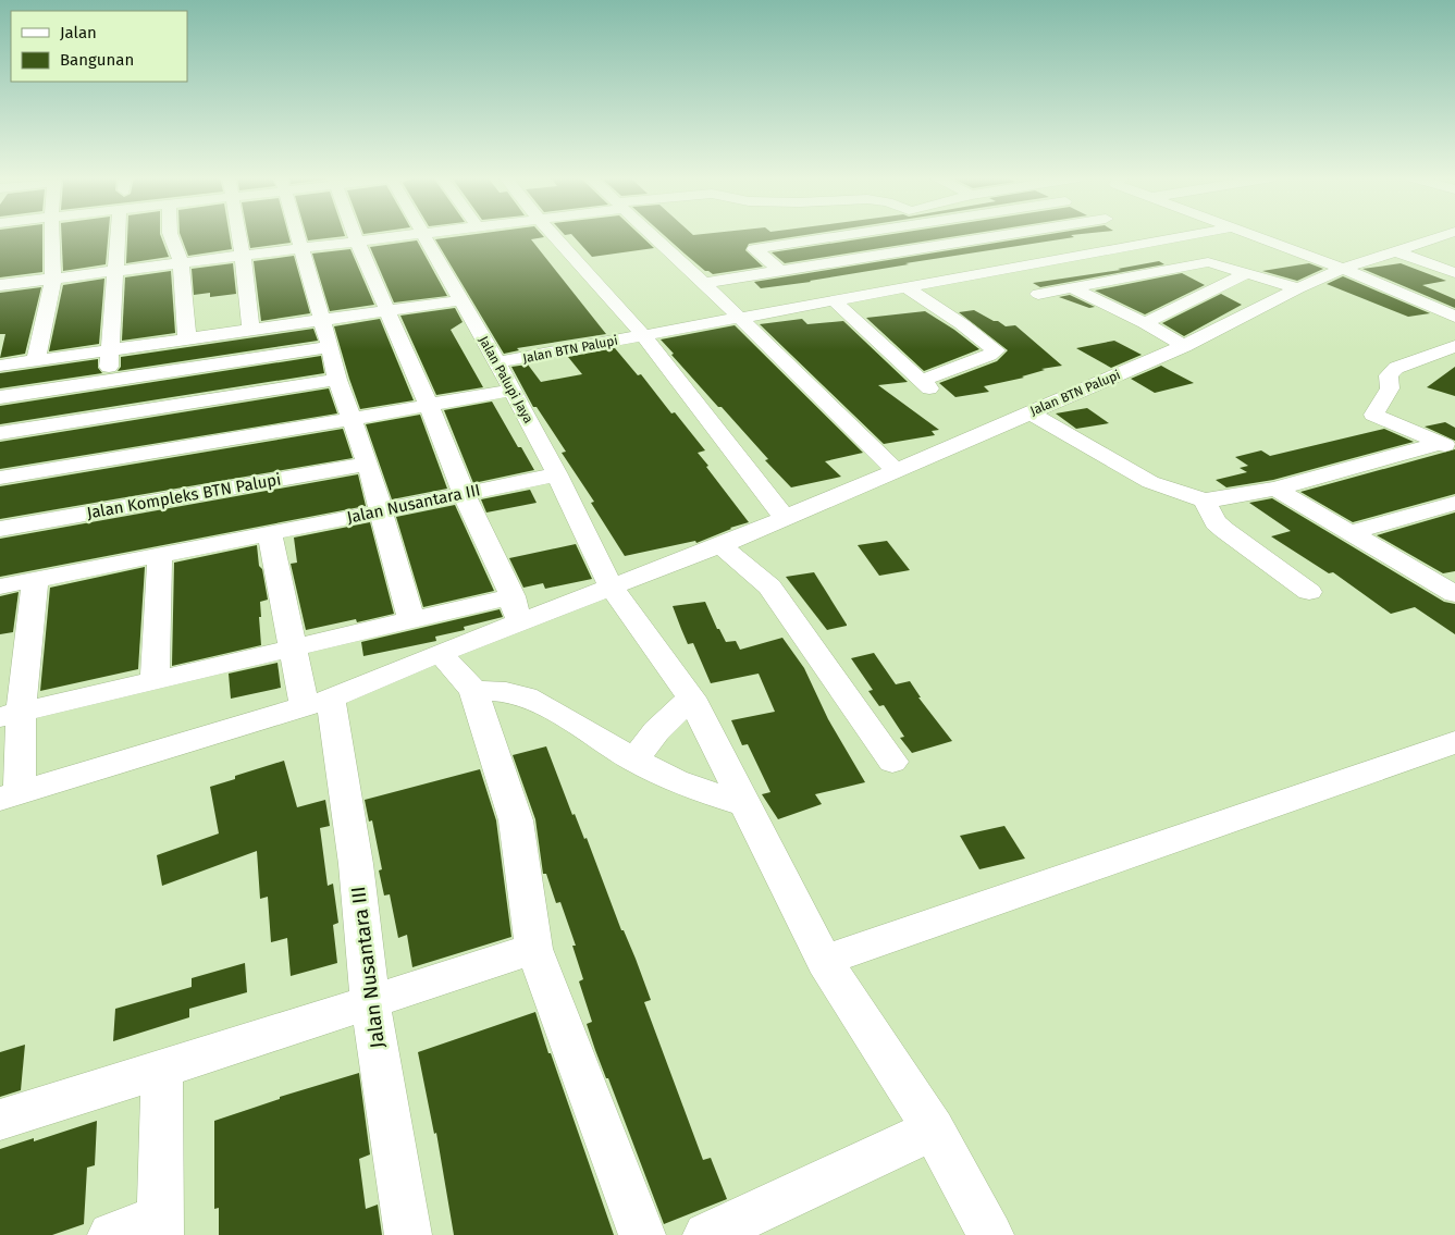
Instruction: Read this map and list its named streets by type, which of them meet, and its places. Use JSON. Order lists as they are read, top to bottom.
{
  "streets": {
    "street": [
      "Jalan BTN Palupi",
      "Jalan Palupi Jaya",
      "Jalan Kompleks BTN Palupi",
      "Jalan Nusantara III"
    ]
  },
  "crossings": [
    ["Jalan BTN Palupi", "Jalan Palupi Jaya"],
    ["Jalan Palupi Jaya", "Jalan Nusantara III"]
  ],
  "legend": ["Jalan", "Bangunan"]
}
